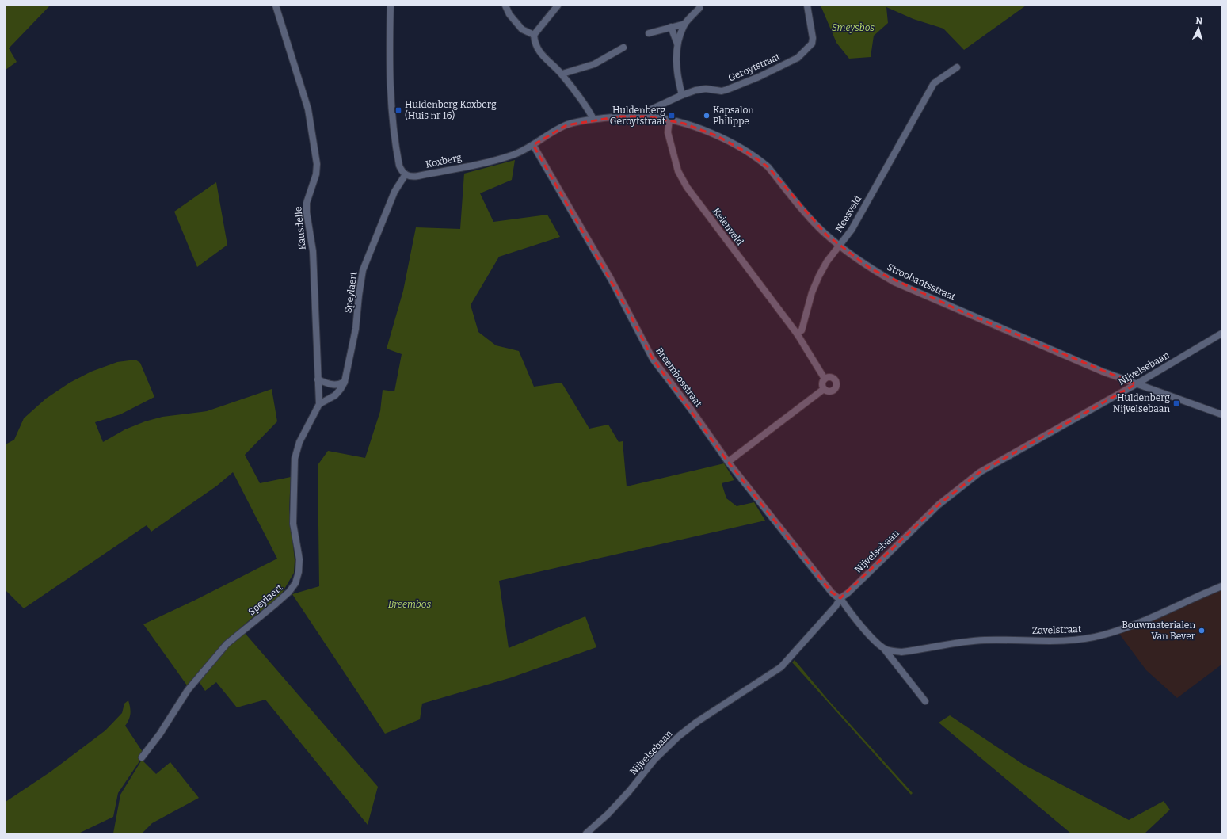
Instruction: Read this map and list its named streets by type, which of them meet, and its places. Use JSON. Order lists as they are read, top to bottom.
{
  "streets": {
    "street": [
      "Geroytstraat",
      "Koxberg",
      "Neesveld",
      "Keienveld",
      "Kausdelle",
      "Stroobantsstraat",
      "Speylaert",
      "Nijvelsebaan",
      "Breembosstraat",
      "Zavelstraat"
    ]
  },
  "crossings": [
    ["Geroytstraat", "Koxberg"],
    ["Geroytstraat", "Stroobantsstraat"],
    ["Koxberg", "Stroobantsstraat"],
    ["Koxberg", "Speylaert"],
    ["Koxberg", "Breembosstraat"],
    ["Neesveld", "Keienveld"],
    ["Neesveld", "Stroobantsstraat"],
    ["Keienveld", "Stroobantsstraat"],
    ["Stroobantsstraat", "Nijvelsebaan"],
    ["Nijvelsebaan", "Breembosstraat"]
  ],
  "parks": ["Smeysbos", "Breembos"],
  "places": {
    "transit": ["Huldenberg Koxberg (Huis nr 16)", "Huldenberg Geroytstraat", "Huldenberg Nijvelsebaan"],
    "other": ["Kapsalon Philippe", "Bouwmaterialen Van Bever"]
  },
  "north": "top"
}
